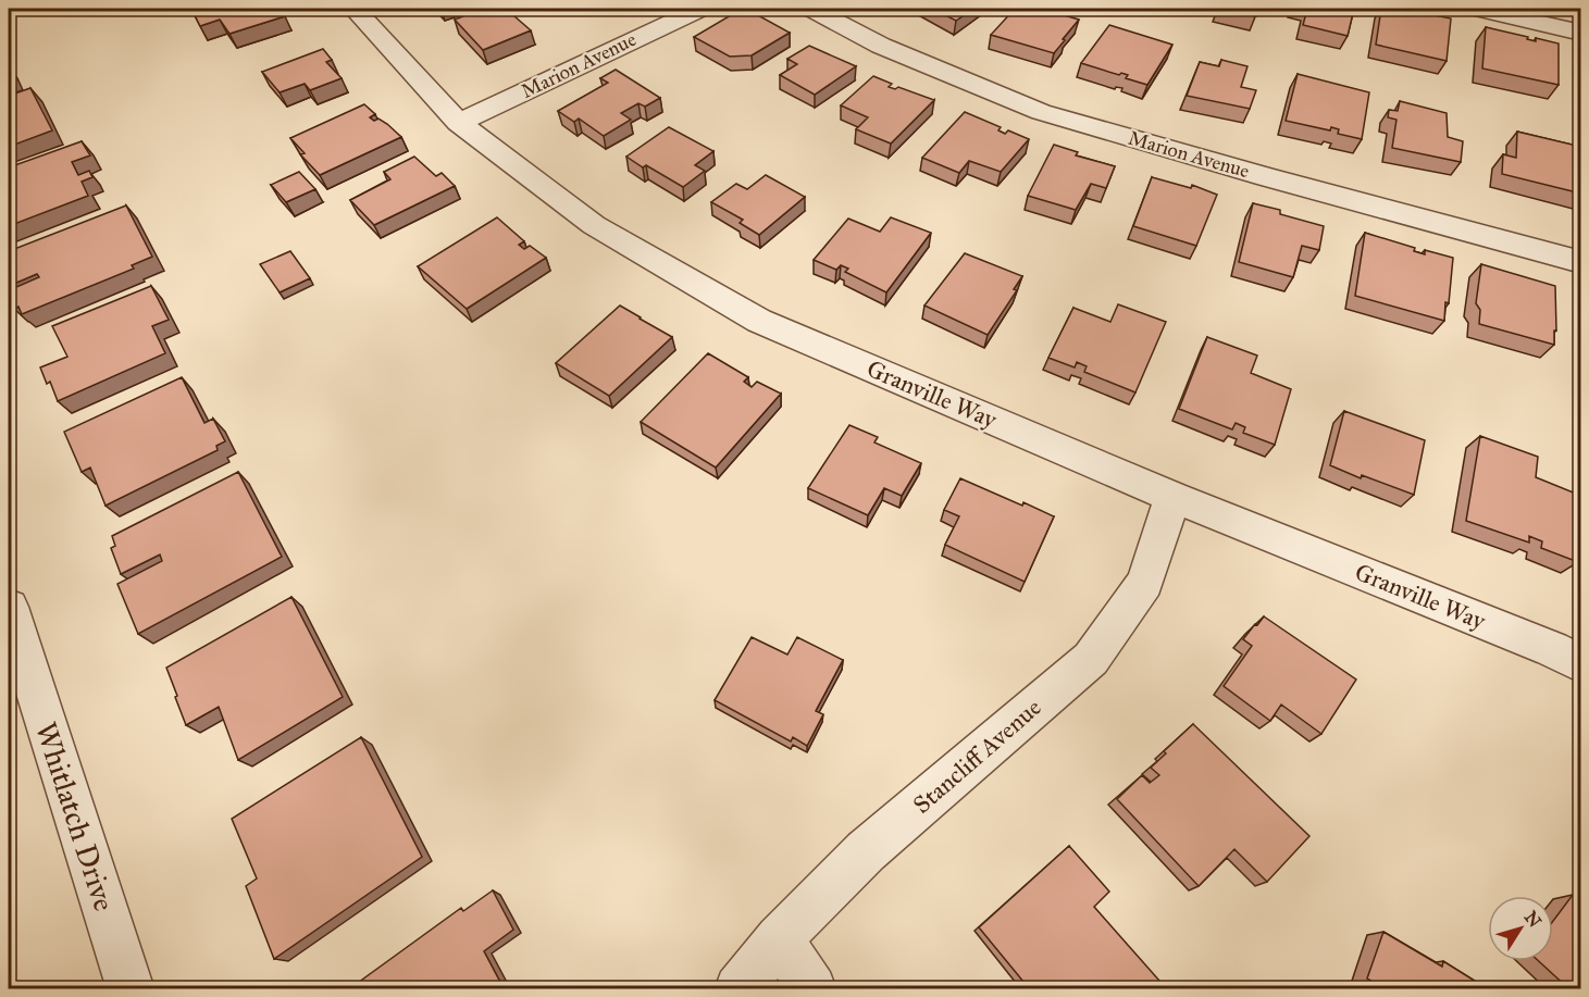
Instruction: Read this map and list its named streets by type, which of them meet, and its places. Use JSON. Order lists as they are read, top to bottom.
{
  "streets": {
    "street": [
      "Marion Avenue",
      "Granville Way",
      "Stancliff Avenue",
      "Whitlatch Drive"
    ]
  },
  "crossings": [
    ["Marion Avenue", "Granville Way"],
    ["Granville Way", "Stancliff Avenue"]
  ],
  "north": "top right"
}
